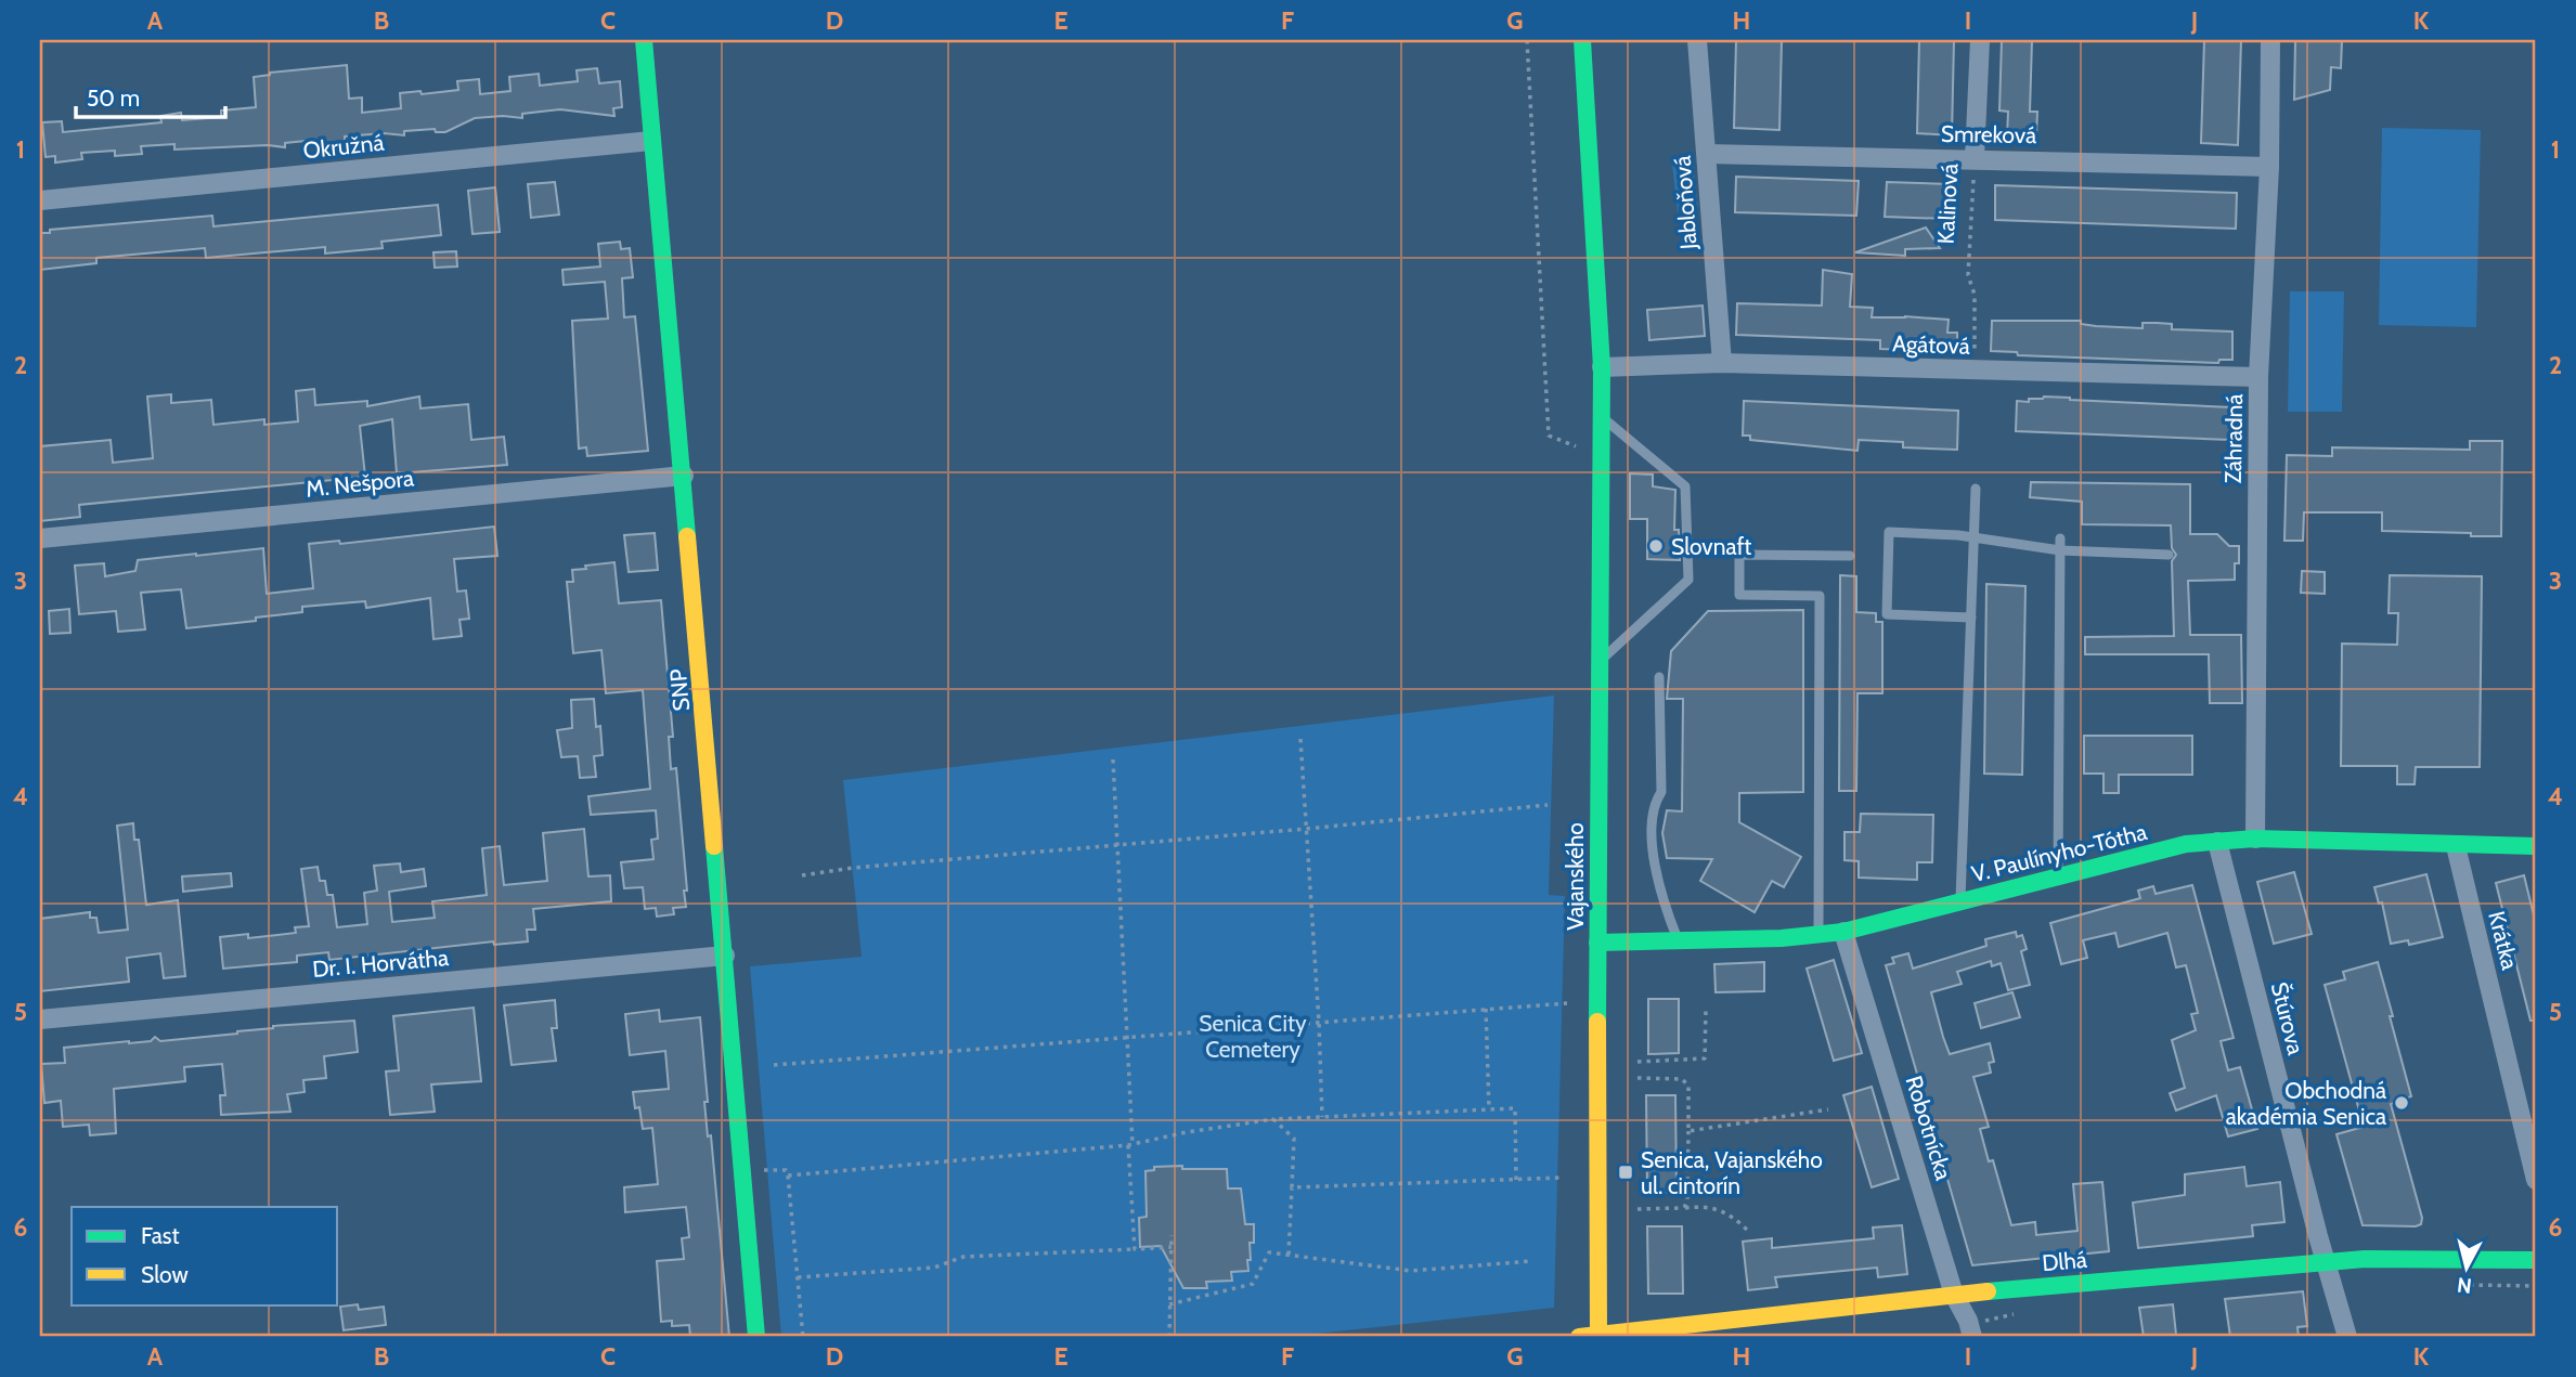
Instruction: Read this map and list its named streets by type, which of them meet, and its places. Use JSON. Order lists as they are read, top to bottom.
{
  "streets": {
    "street": [
      "Smreková",
      "Okružná",
      "Jabloňová",
      "Kalinová",
      "Agátová",
      "Záhradná",
      "M. Nešpora",
      "SNP",
      "V. Paulínyho-Tótha",
      "Vajanského",
      "Krátka",
      "Dr. I. Horvátha",
      "Štúrova",
      "Robotnícka",
      "Dlhá"
    ]
  },
  "crossings": [
    ["Smreková", "Jabloňová"],
    ["Smreková", "Kalinová"],
    ["Smreková", "Záhradná"],
    ["Okružná", "SNP"],
    ["Jabloňová", "Agátová"],
    ["Kalinová", "Agátová"],
    ["Agátová", "Záhradná"],
    ["Agátová", "Vajanského"],
    ["Záhradná", "V. Paulínyho-Tótha"],
    ["M. Nešpora", "SNP"],
    ["SNP", "Dr. I. Horvátha"],
    ["V. Paulínyho-Tótha", "Vajanského"],
    ["V. Paulínyho-Tótha", "Krátka"],
    ["V. Paulínyho-Tótha", "Štúrova"],
    ["V. Paulínyho-Tótha", "Robotnícka"],
    ["Vajanského", "Dlhá"],
    ["Štúrova", "Dlhá"],
    ["Robotnícka", "Dlhá"]
  ],
  "parks": ["Senica City Cemetery"],
  "places": {
    "other": ["Slovnaft", "Obchodná akadémia Senica"],
    "transit": ["Senica, Vajanského ul. cintorín"]
  },
  "legend": ["Fast", "Slow"],
  "scale_bar": "50 m",
  "north": "bottom",
  "grid": {
    "columns": [
      "A",
      "B",
      "C",
      "D",
      "E",
      "F",
      "G",
      "H",
      "I",
      "J",
      "K"
    ],
    "rows": [
      "1",
      "2",
      "3",
      "4",
      "5",
      "6"
    ]
  }
}
